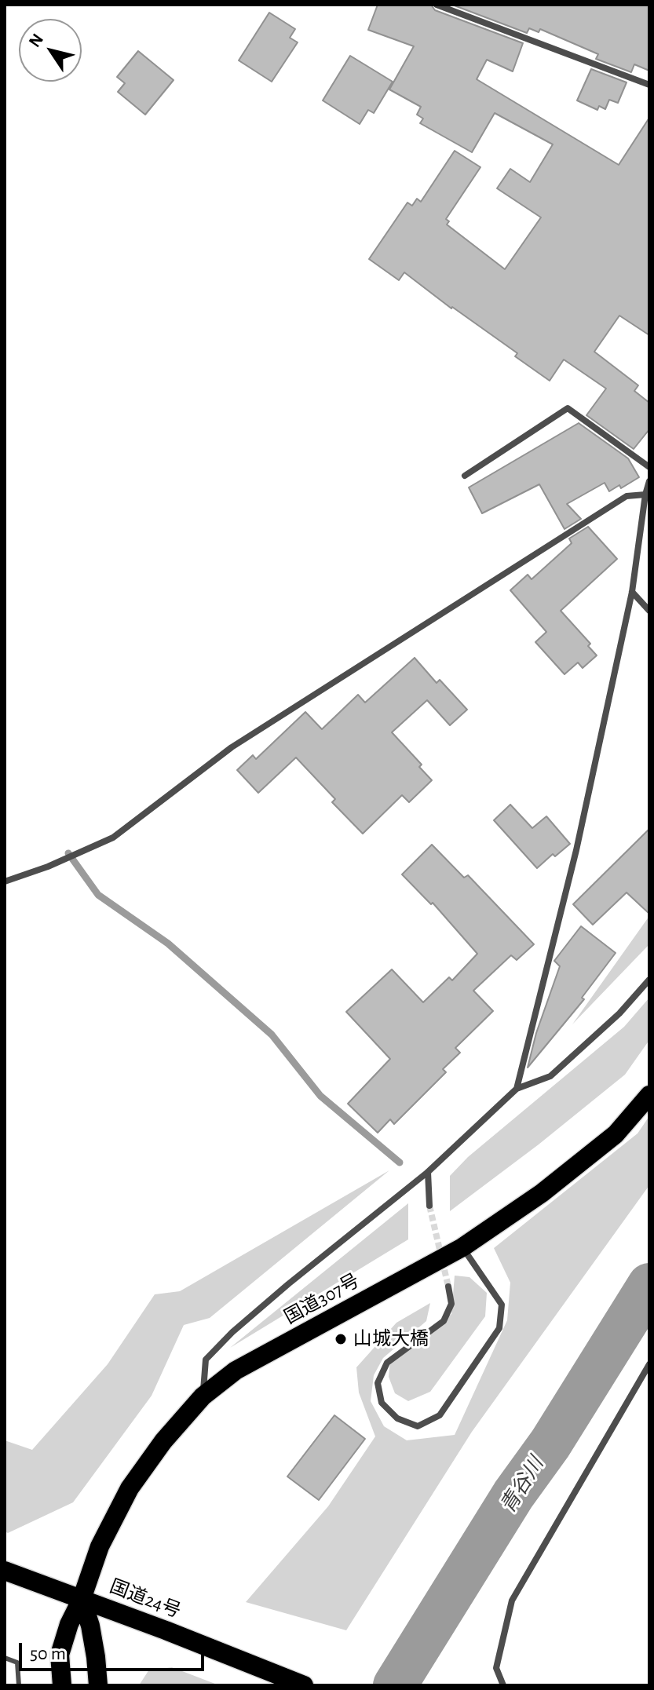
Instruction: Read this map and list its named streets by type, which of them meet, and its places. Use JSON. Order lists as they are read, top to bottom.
{
  "streets": {
    "highway": ["国道307号", "国道24号"]
  },
  "crossings": [
    ["国道307号", "国道24号"]
  ],
  "water": ["青谷川"],
  "places": ["山城大橋"],
  "scale_bar": "50 m",
  "north": "top left"
}
